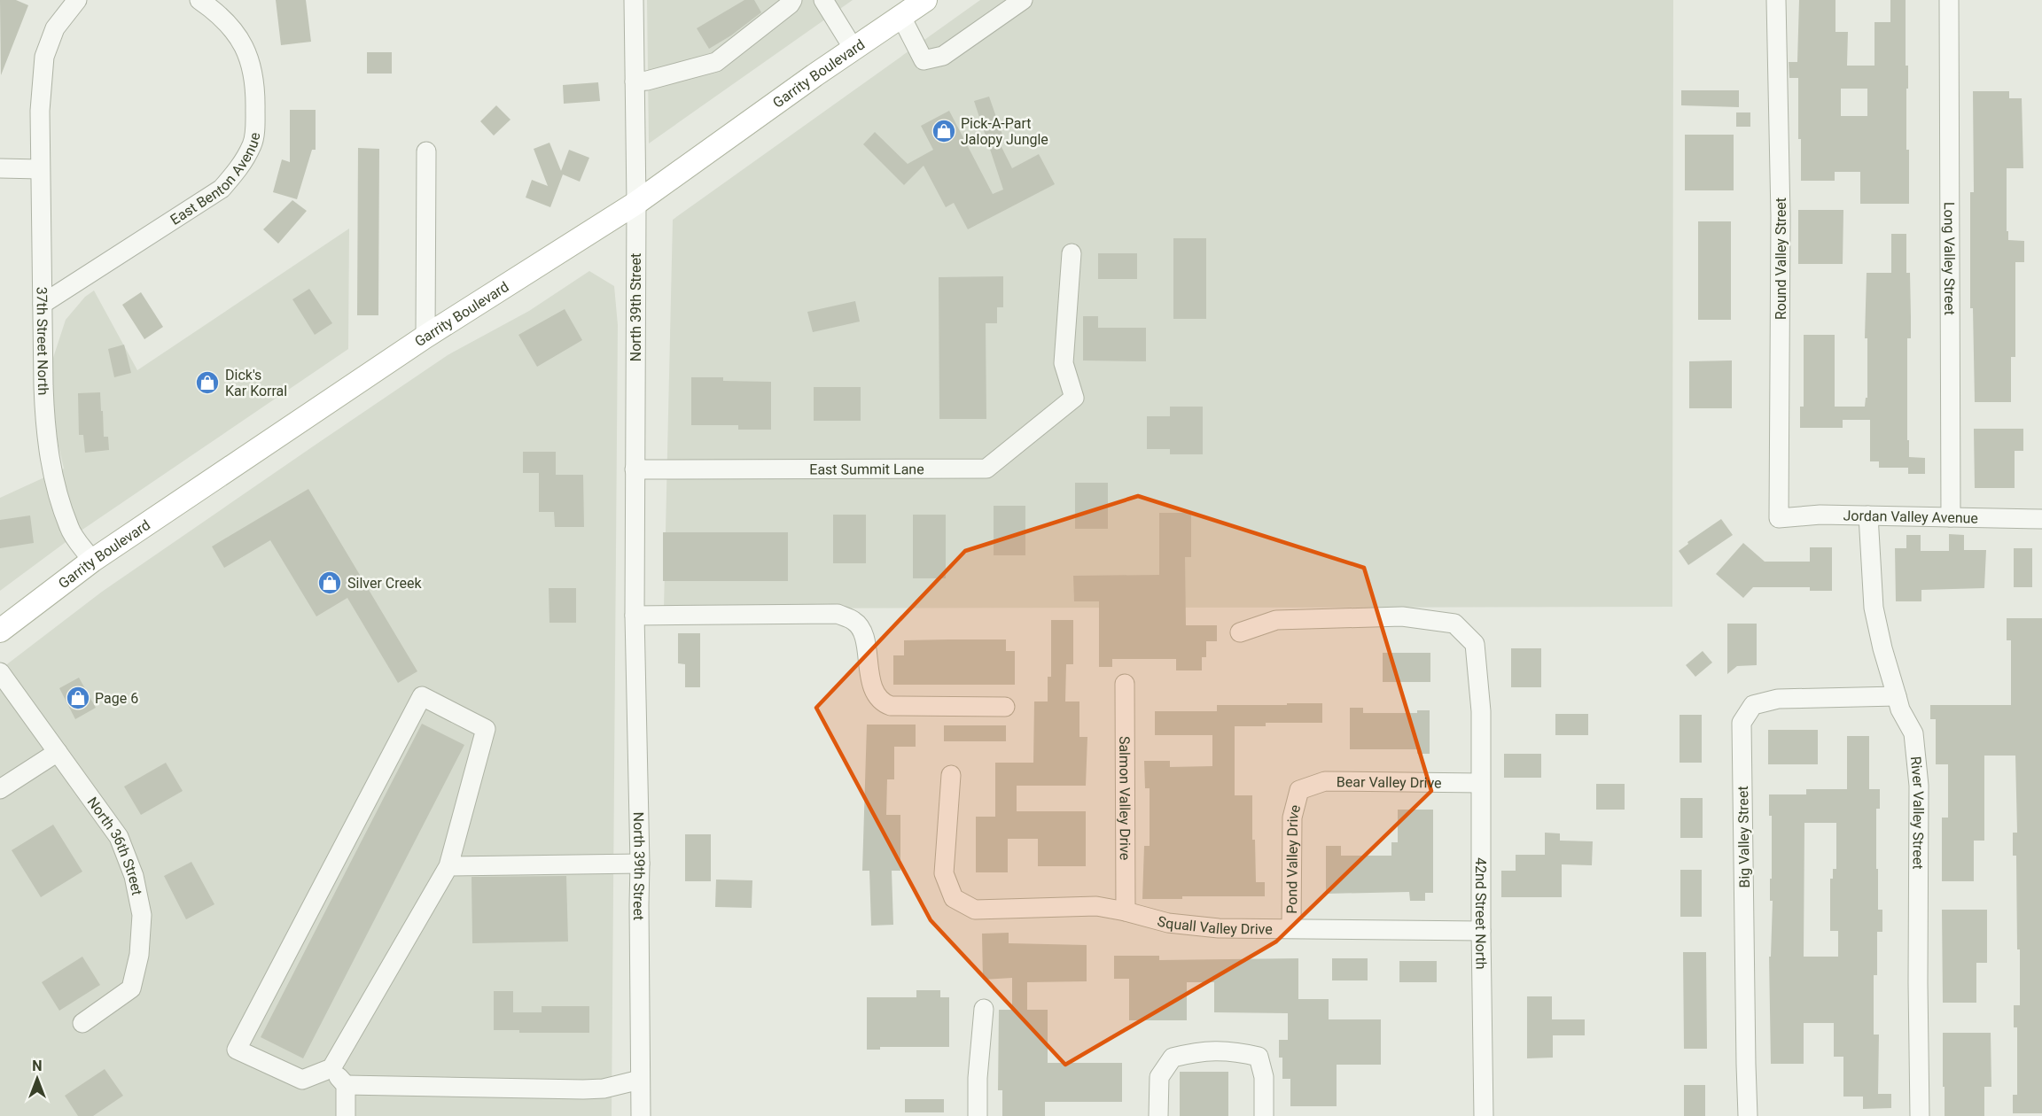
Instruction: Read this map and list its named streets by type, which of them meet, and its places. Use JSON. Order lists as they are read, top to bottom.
{
  "streets": {
    "main road": ["Garrity Boulevard"],
    "street": [
      "East Benton Avenue",
      "Round Valley Street",
      "Long Valley Street",
      "North 39th Street",
      "37th Street North",
      "East Summit Lane",
      "Jordan Valley Avenue",
      "Bear Valley Drive",
      "Salmon Valley Drive",
      "River Valley Street",
      "Big Valley Street",
      "North 36th Street",
      "Pond Valley Drive",
      "42nd Street North",
      "Squall Valley Drive"
    ]
  },
  "crossings": [
    ["Garrity Boulevard", "North 39th Street"],
    ["Garrity Boulevard", "37th Street North"],
    ["East Benton Avenue", "37th Street North"],
    ["Round Valley Street", "Jordan Valley Avenue"],
    ["Long Valley Street", "Jordan Valley Avenue"],
    ["North 39th Street", "East Summit Lane"],
    ["Jordan Valley Avenue", "River Valley Street"],
    ["Bear Valley Drive", "Pond Valley Drive"],
    ["Bear Valley Drive", "42nd Street North"],
    ["Salmon Valley Drive", "Squall Valley Drive"],
    ["River Valley Street", "Big Valley Street"],
    ["Pond Valley Drive", "Squall Valley Drive"],
    ["42nd Street North", "Squall Valley Drive"]
  ],
  "places": {
    "shop": [
      "Pick-A-Part Jalopy Jungle",
      "Dick's Kar Korral",
      "Silver Creek",
      "Page 6"
    ]
  },
  "north": "top"
}
